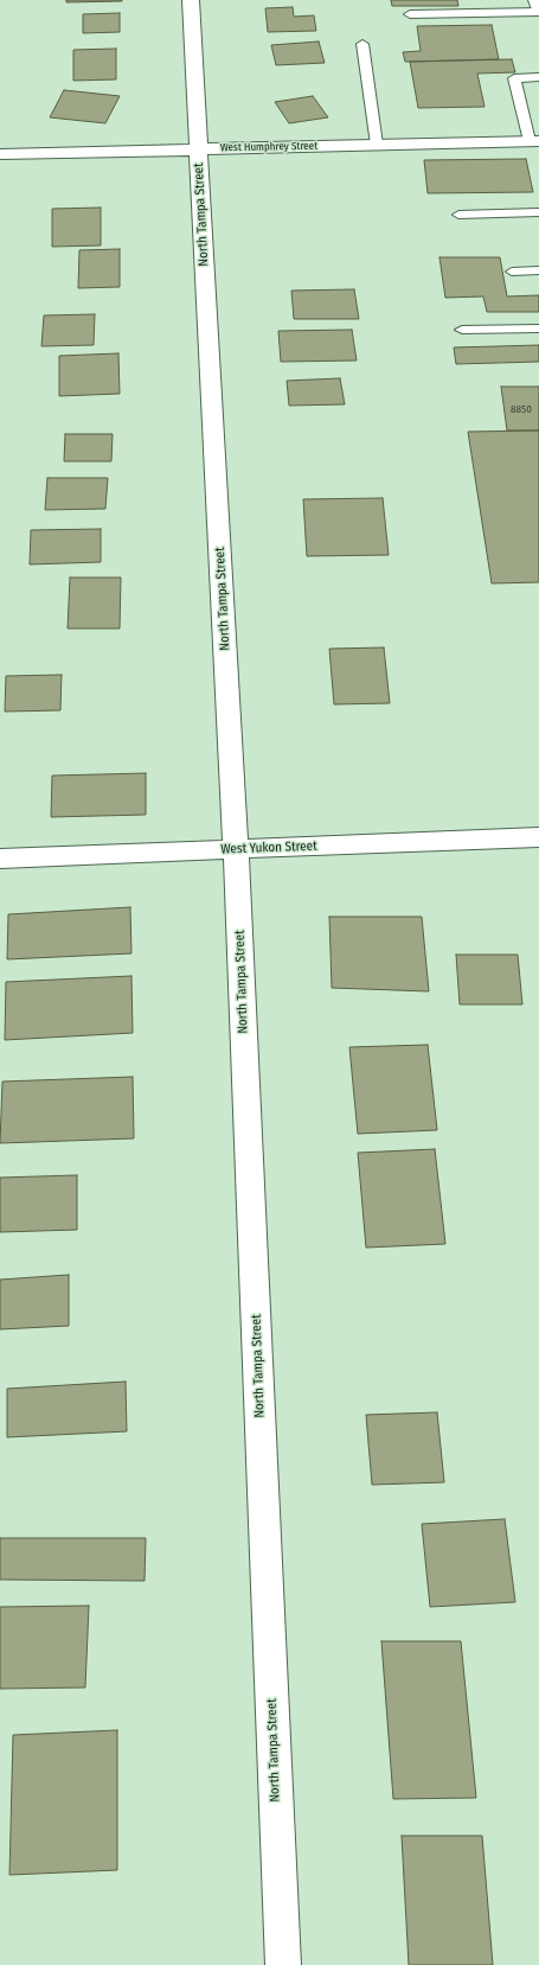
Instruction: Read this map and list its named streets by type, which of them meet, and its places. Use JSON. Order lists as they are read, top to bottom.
{
  "streets": {
    "street": ["West Humphrey Street", "North Tampa Street", "West Yukon Street"]
  },
  "crossings": [
    ["West Humphrey Street", "North Tampa Street"],
    ["North Tampa Street", "West Yukon Street"]
  ],
  "house_numbers": ["8850"]
}
